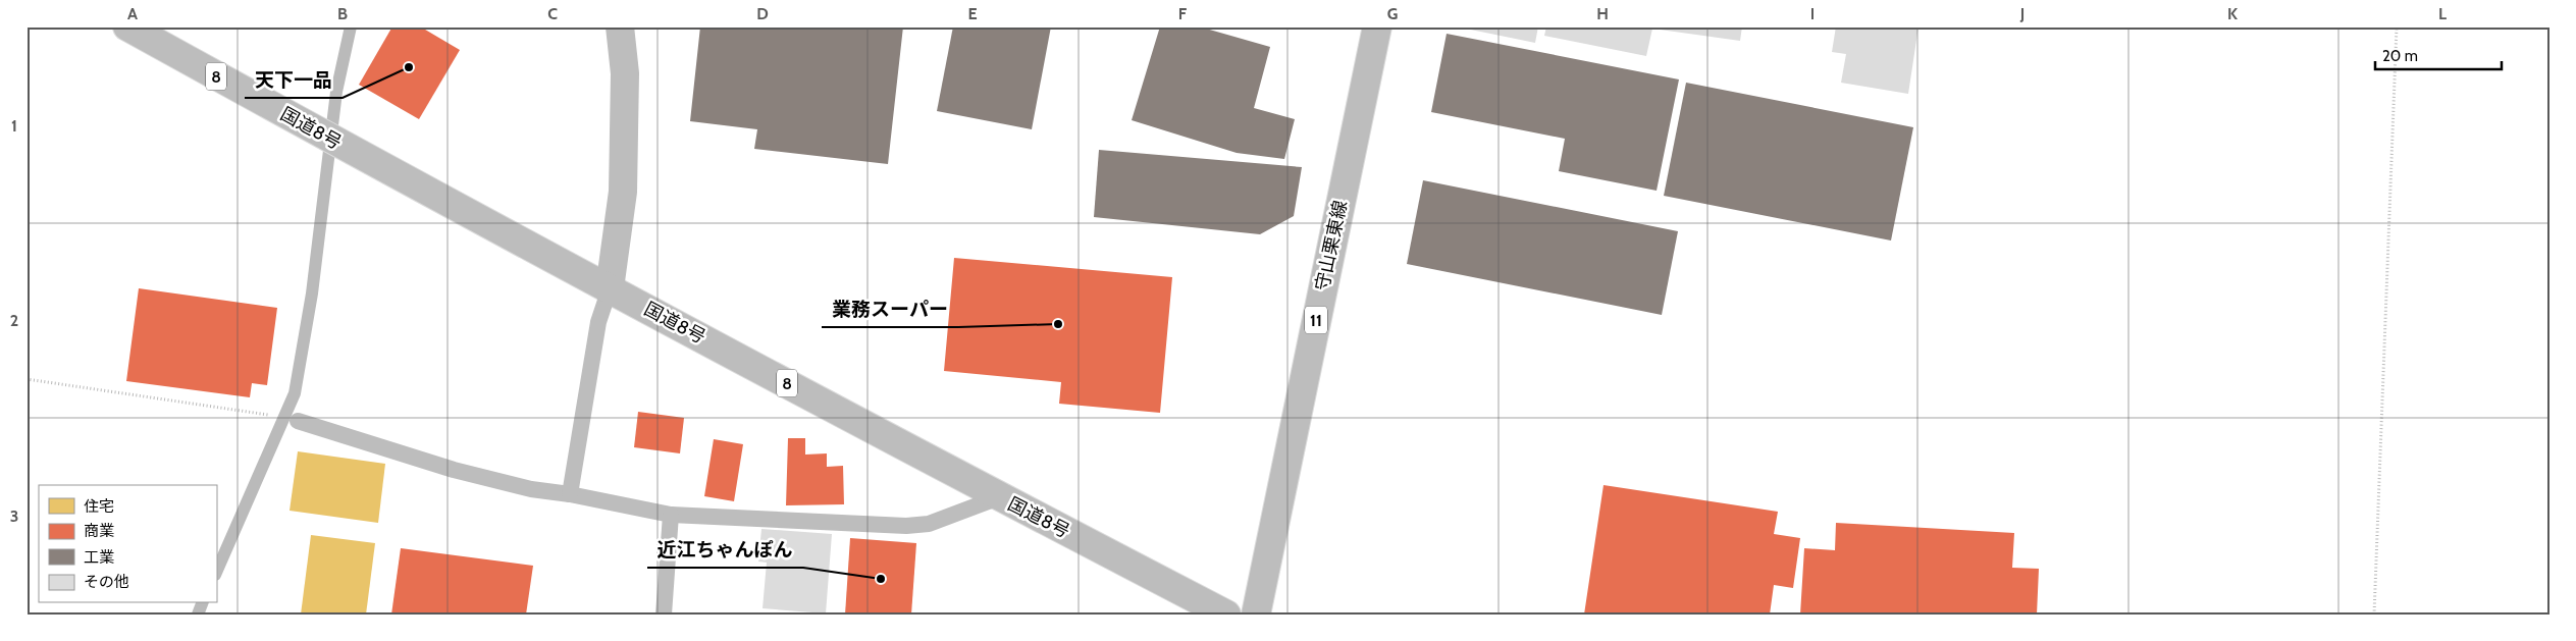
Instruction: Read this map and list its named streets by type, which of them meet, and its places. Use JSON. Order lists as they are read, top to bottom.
{
  "streets": {
    "main road": [
      "8",
      "国道8号",
      "守山栗東線",
      "11"
    ]
  },
  "places": ["天下一品", "業務スーパー", "近江ちゃんぽん"],
  "legend": [
    "住宅",
    "商業",
    "工業",
    "その他"
  ],
  "scale_bar": "20 m",
  "grid": {
    "columns": [
      "A",
      "B",
      "C",
      "D",
      "E",
      "F",
      "G",
      "H",
      "I",
      "J",
      "K",
      "L"
    ],
    "rows": ["1", "2", "3"]
  }
}
